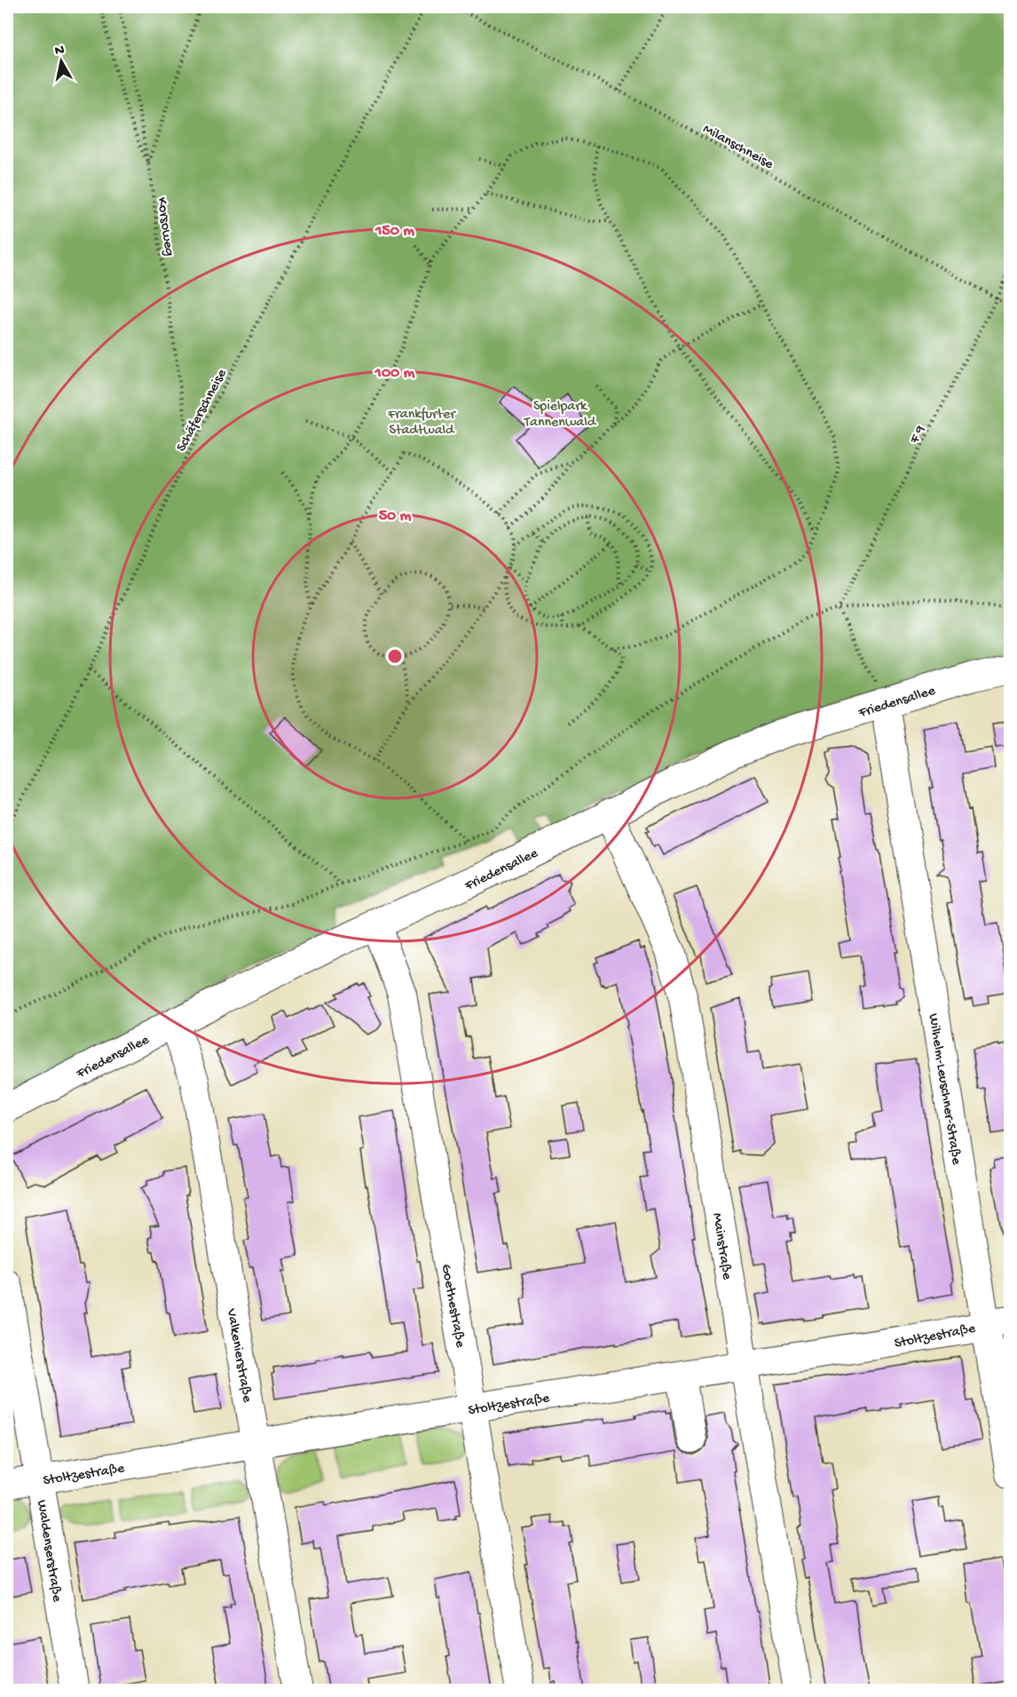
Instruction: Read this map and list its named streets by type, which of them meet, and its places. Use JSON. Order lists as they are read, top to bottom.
{
  "streets": {
    "street": [
      "Friedensallee",
      "Wilhelm-Leuschner-Straße",
      "Mainstraße",
      "Goethestraße",
      "Stoltzestraße",
      "Valkenierstraße",
      "Waldenserstraße"
    ],
    "path": [
      "Milanschneise",
      "Korsoweg",
      "Schäferschneise",
      "F 9"
    ]
  },
  "crossings": [
    ["Milanschneise", "F 9"],
    ["Korsoweg", "Schäferschneise"],
    ["Friedensallee", "Wilhelm-Leuschner-Straße"],
    ["Friedensallee", "Mainstraße"],
    ["Friedensallee", "Goethestraße"],
    ["Friedensallee", "Valkenierstraße"],
    ["Wilhelm-Leuschner-Straße", "Stoltzestraße"],
    ["Mainstraße", "Stoltzestraße"],
    ["Goethestraße", "Stoltzestraße"],
    ["Stoltzestraße", "Valkenierstraße"],
    ["Stoltzestraße", "Waldenserstraße"]
  ],
  "parks": ["Spielpark Tannenwald", "Frankfurter Stadtwald"],
  "north": "top",
  "rings": ["150 m", "100 m", "50 m"]
}
